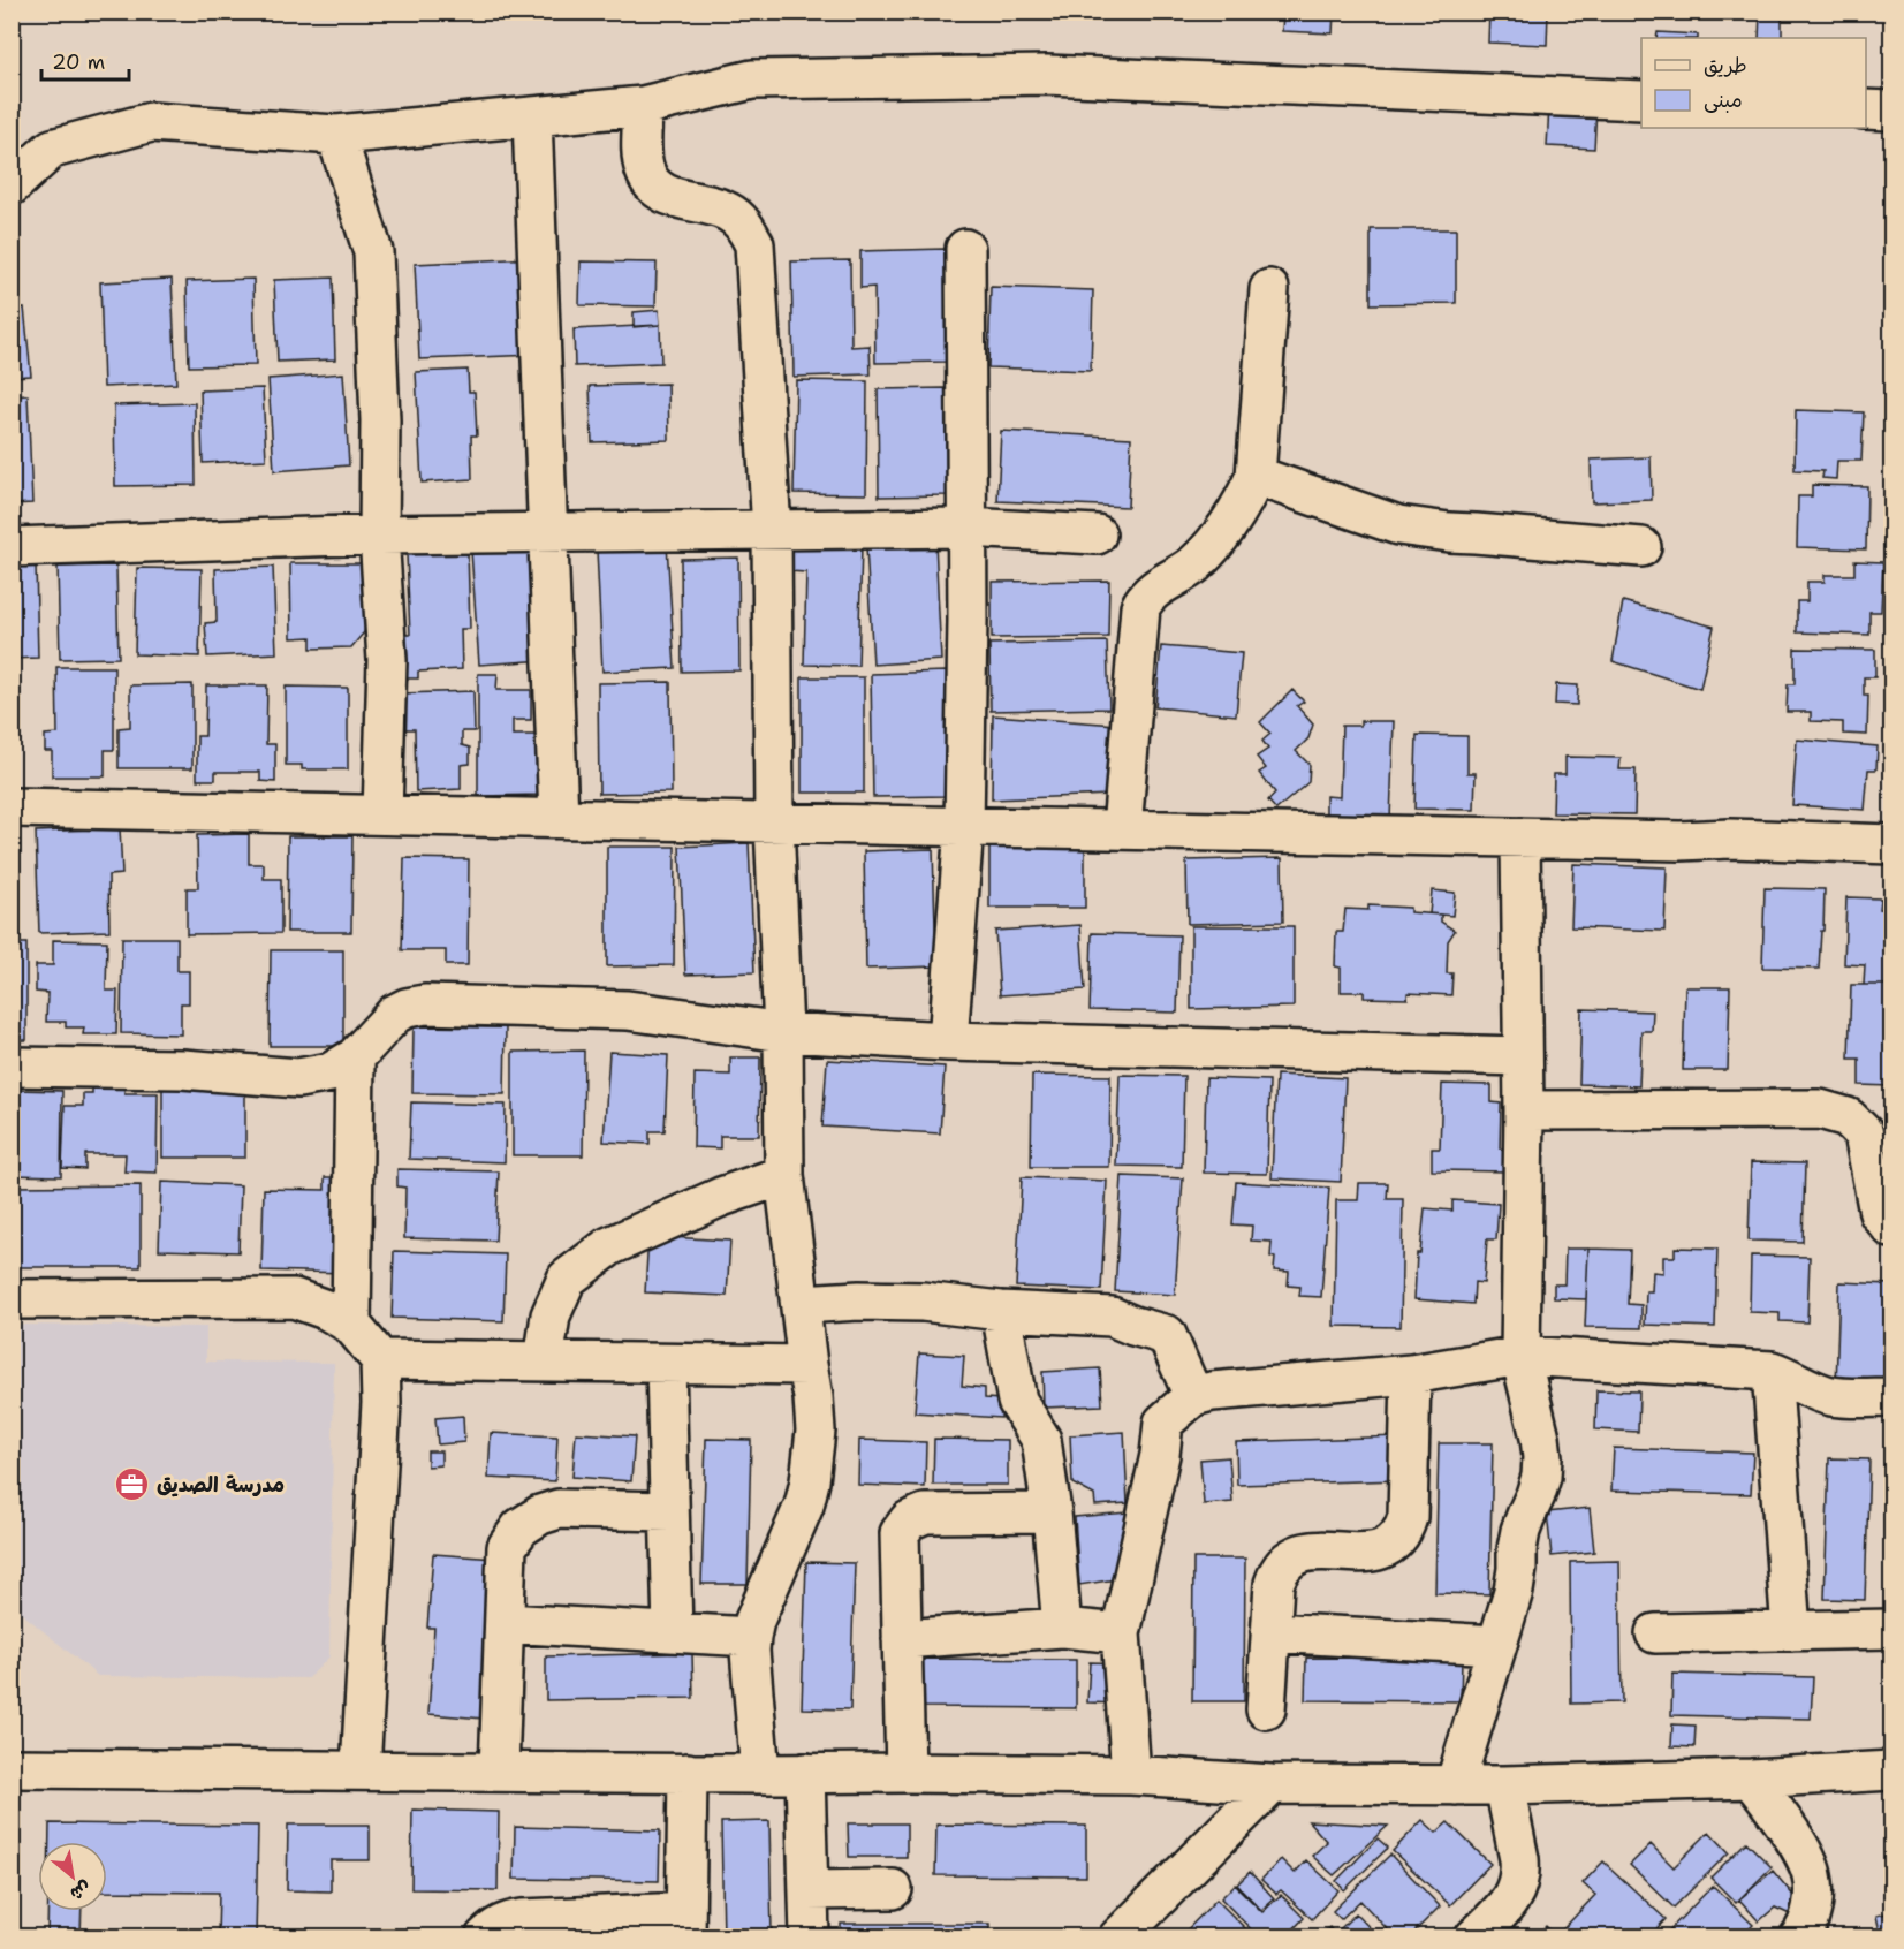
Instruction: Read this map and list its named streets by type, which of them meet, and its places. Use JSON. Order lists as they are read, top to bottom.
{
  "places": {
    "office": ["مدرسة الصديق"]
  },
  "legend": ["طريق", "مبنى"],
  "scale_bar": "20 m",
  "north": "bottom right"
}
